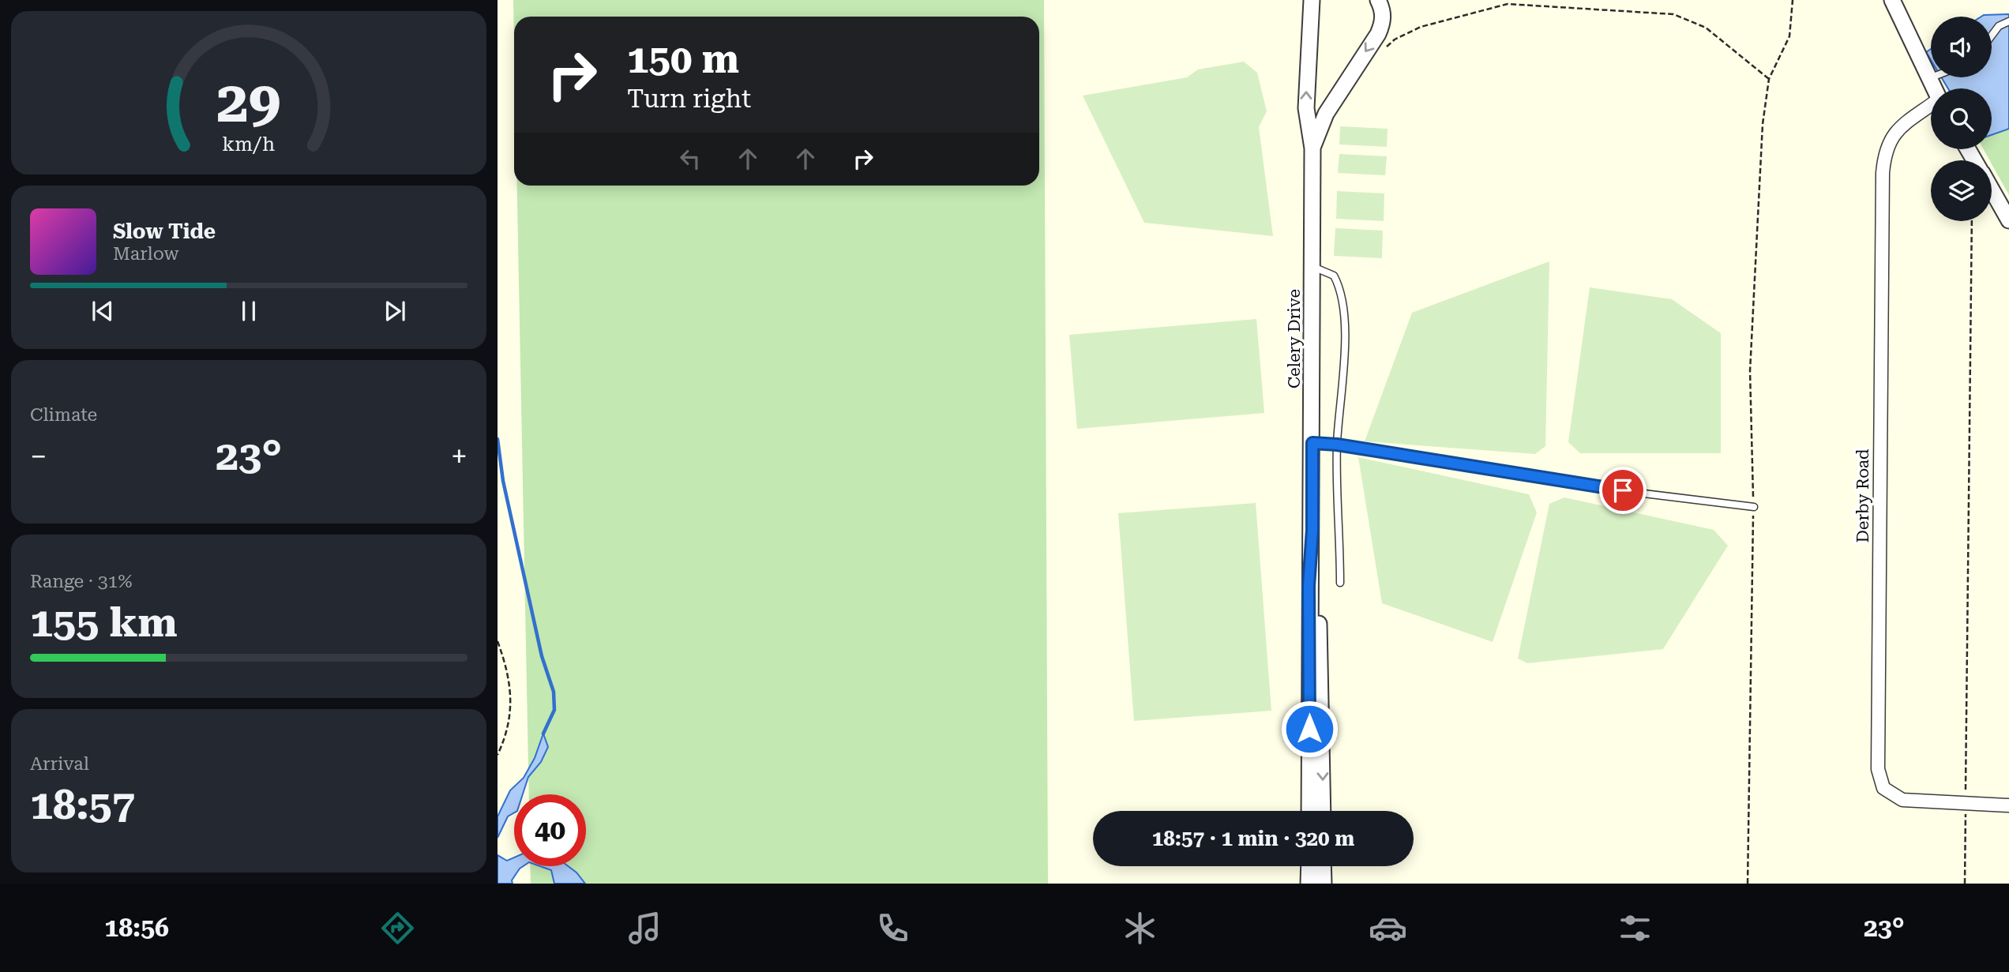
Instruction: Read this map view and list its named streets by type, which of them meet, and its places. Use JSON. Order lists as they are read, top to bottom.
{
  "streets": {
    "street": ["Celery Drive", "Derby Road"]
  },
  "page": {
    "turn": ["150 m", "Turn right"],
    "song": ["Slow Tide", "Marlow"],
    "tile": [
      "Climate",
      ["Range · 31%", "155 km"],
      ["Arrival", "18:57"]
    ],
    "heat": ["−", "23°", "+"],
    "limit": "40",
    "trip": "18:57 · 1 min · 320 m",
    "tabs": ["18:56", "23°"],
    "gauge": ["29", "km/h"]
  }
}
